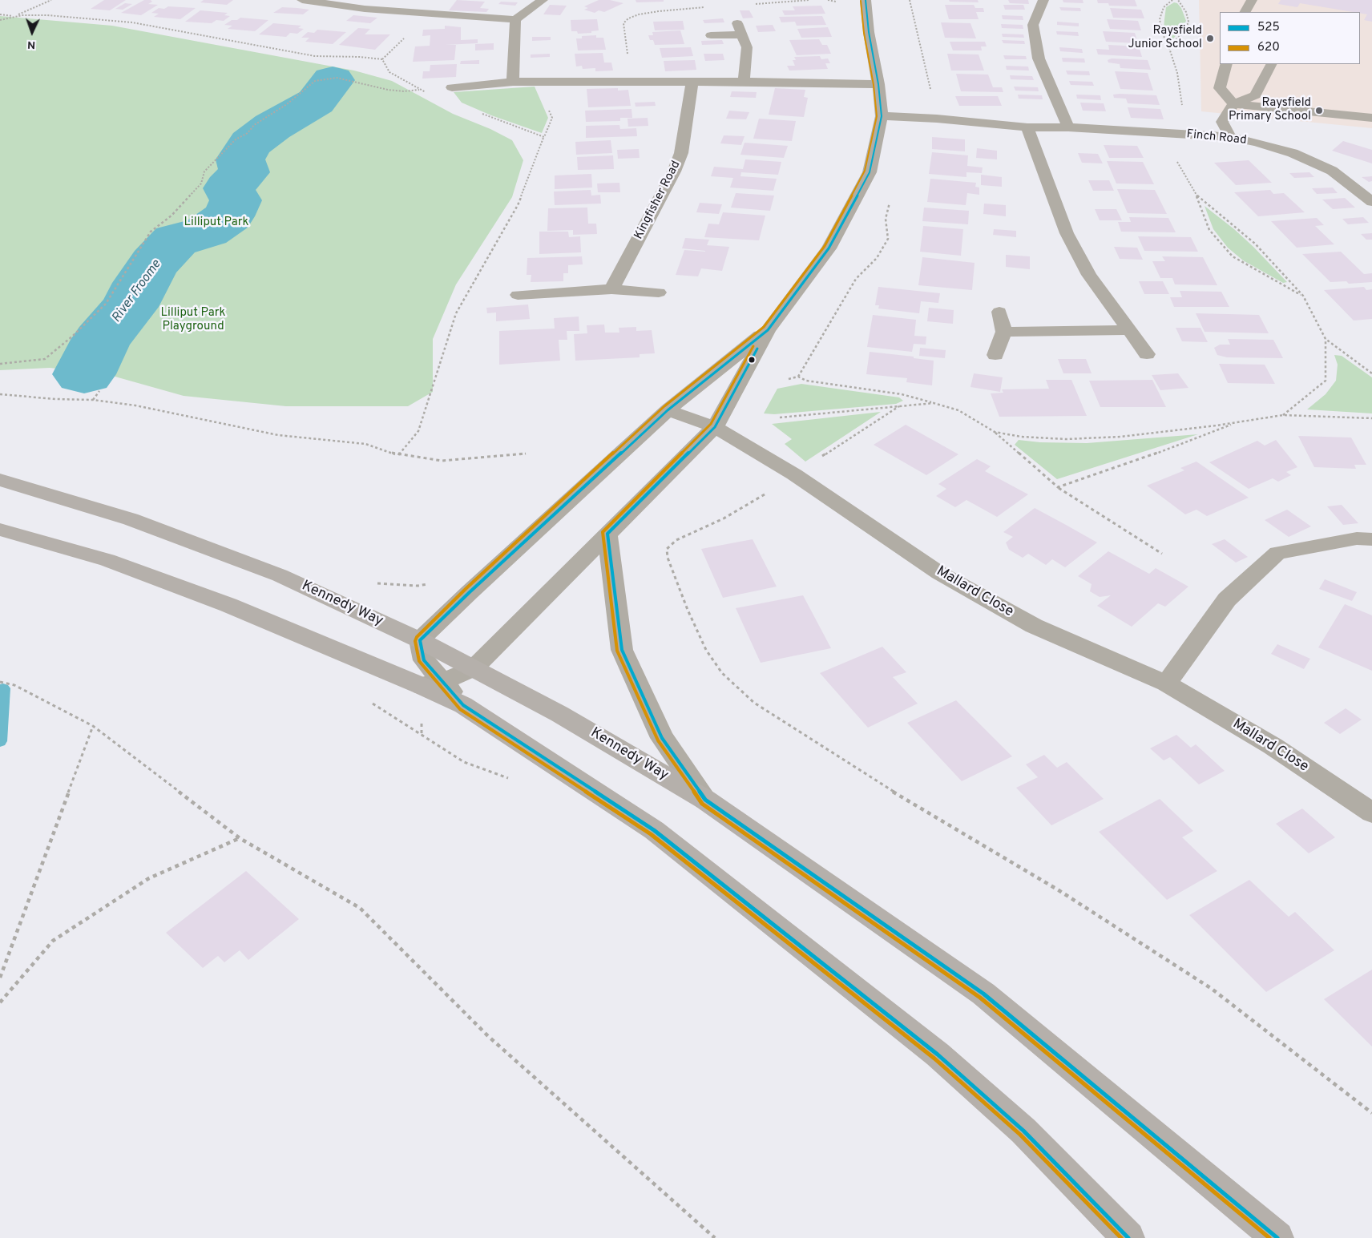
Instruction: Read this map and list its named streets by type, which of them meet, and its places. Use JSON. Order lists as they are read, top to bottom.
{
  "streets": {
    "main road": ["Kennedy Way"],
    "street": ["Finch Road", "Kingfisher Road", "Mallard Close"]
  },
  "water": ["River Froome"],
  "parks": ["Lilliput Park", "Lilliput Park Playground"],
  "places": ["Raysfield Junior School", "Raysfield Primary School"],
  "lines": ["transit line 525", "transit line 620"],
  "legend": ["525", "620"],
  "north": "bottom"
}
